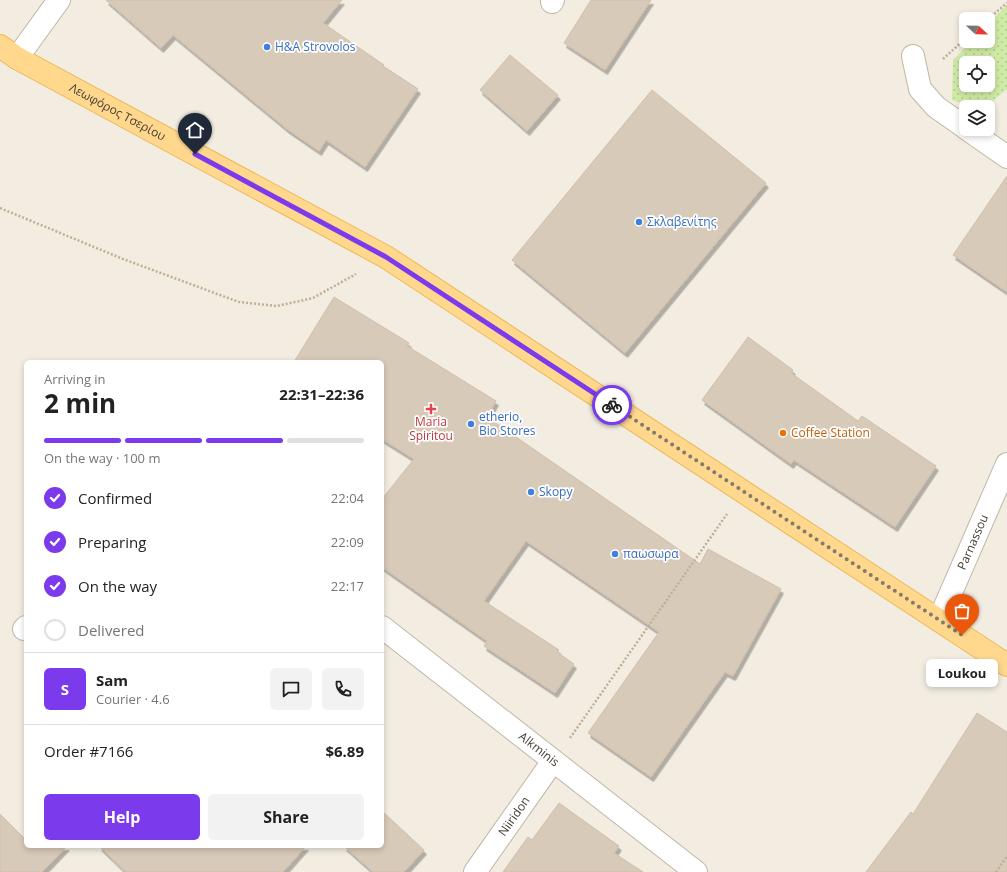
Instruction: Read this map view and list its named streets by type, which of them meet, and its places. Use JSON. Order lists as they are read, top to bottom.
{
  "streets": {
    "main road": ["Λεωφόρος Τσερίου"],
    "street": ["Parnassou", "Alkminis", "Niiridon"]
  },
  "crossings": [
    ["Λεωφόρος Τσερίου", "Parnassou"],
    ["Alkminis", "Niiridon"]
  ],
  "places": {
    "other": [
      "H&A Strovolos",
      "Σκλαβενίτης",
      "etherio, Bio Stores",
      "Coffee Station",
      "Skopy",
      "παωσωρα",
      "Loukou"
    ],
    "health": ["Maria Spiritou"]
  },
  "north": "right",
  "page": {
    "heading": ["2 min", "Arriving in", "22:31–22:36"],
    "panel": [
      "Sam",
      "Courier · 4.6",
      "Order #7166",
      "$6.89"
    ],
    "bar": "On the way · 100 m",
    "list": [
      ["Confirmed", "22:04"],
      ["Preparing", "22:09"],
      ["On the way", "22:17"],
      "Delivered"
    ],
    "bubble": "Loukou",
    "round": "S",
    "buttons": ["Help", "Share"]
  }
}
